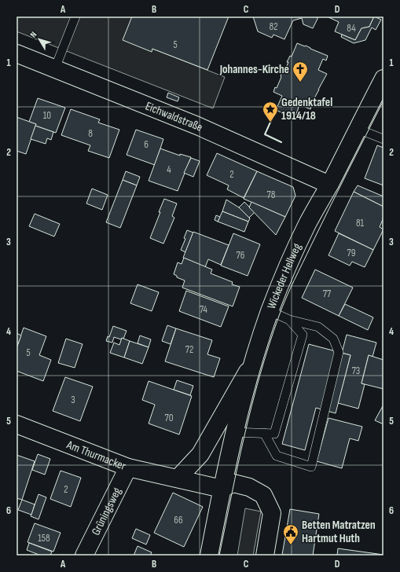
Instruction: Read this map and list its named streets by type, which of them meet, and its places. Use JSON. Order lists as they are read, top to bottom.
{
  "streets": {
    "street": [
      "Eichwaldstraße",
      "Wickeder Hellweg",
      "Am Thurmacker",
      "Grüningsweg"
    ]
  },
  "crossings": [
    ["Eichwaldstraße", "Wickeder Hellweg"],
    ["Wickeder Hellweg", "Am Thurmacker"],
    ["Am Thurmacker", "Grüningsweg"]
  ],
  "places": {
    "church": ["Johannes-Kirche"],
    "place": ["Gedenktafel 1914/18"],
    "public building": ["Betten Matratzen Hartmut Huth"]
  },
  "house_numbers": [
    "82",
    "84",
    "5",
    "10",
    "8",
    "6",
    "4",
    "2",
    "78",
    "81",
    "79",
    "76",
    "77",
    "74",
    "72",
    "5",
    "73",
    "3",
    "70",
    "2",
    "66",
    "158"
  ],
  "north": "top left",
  "grid": {
    "columns": [
      "A",
      "B",
      "C",
      "D"
    ],
    "rows": [
      "1",
      "2",
      "3",
      "4",
      "5",
      "6"
    ]
  }
}
